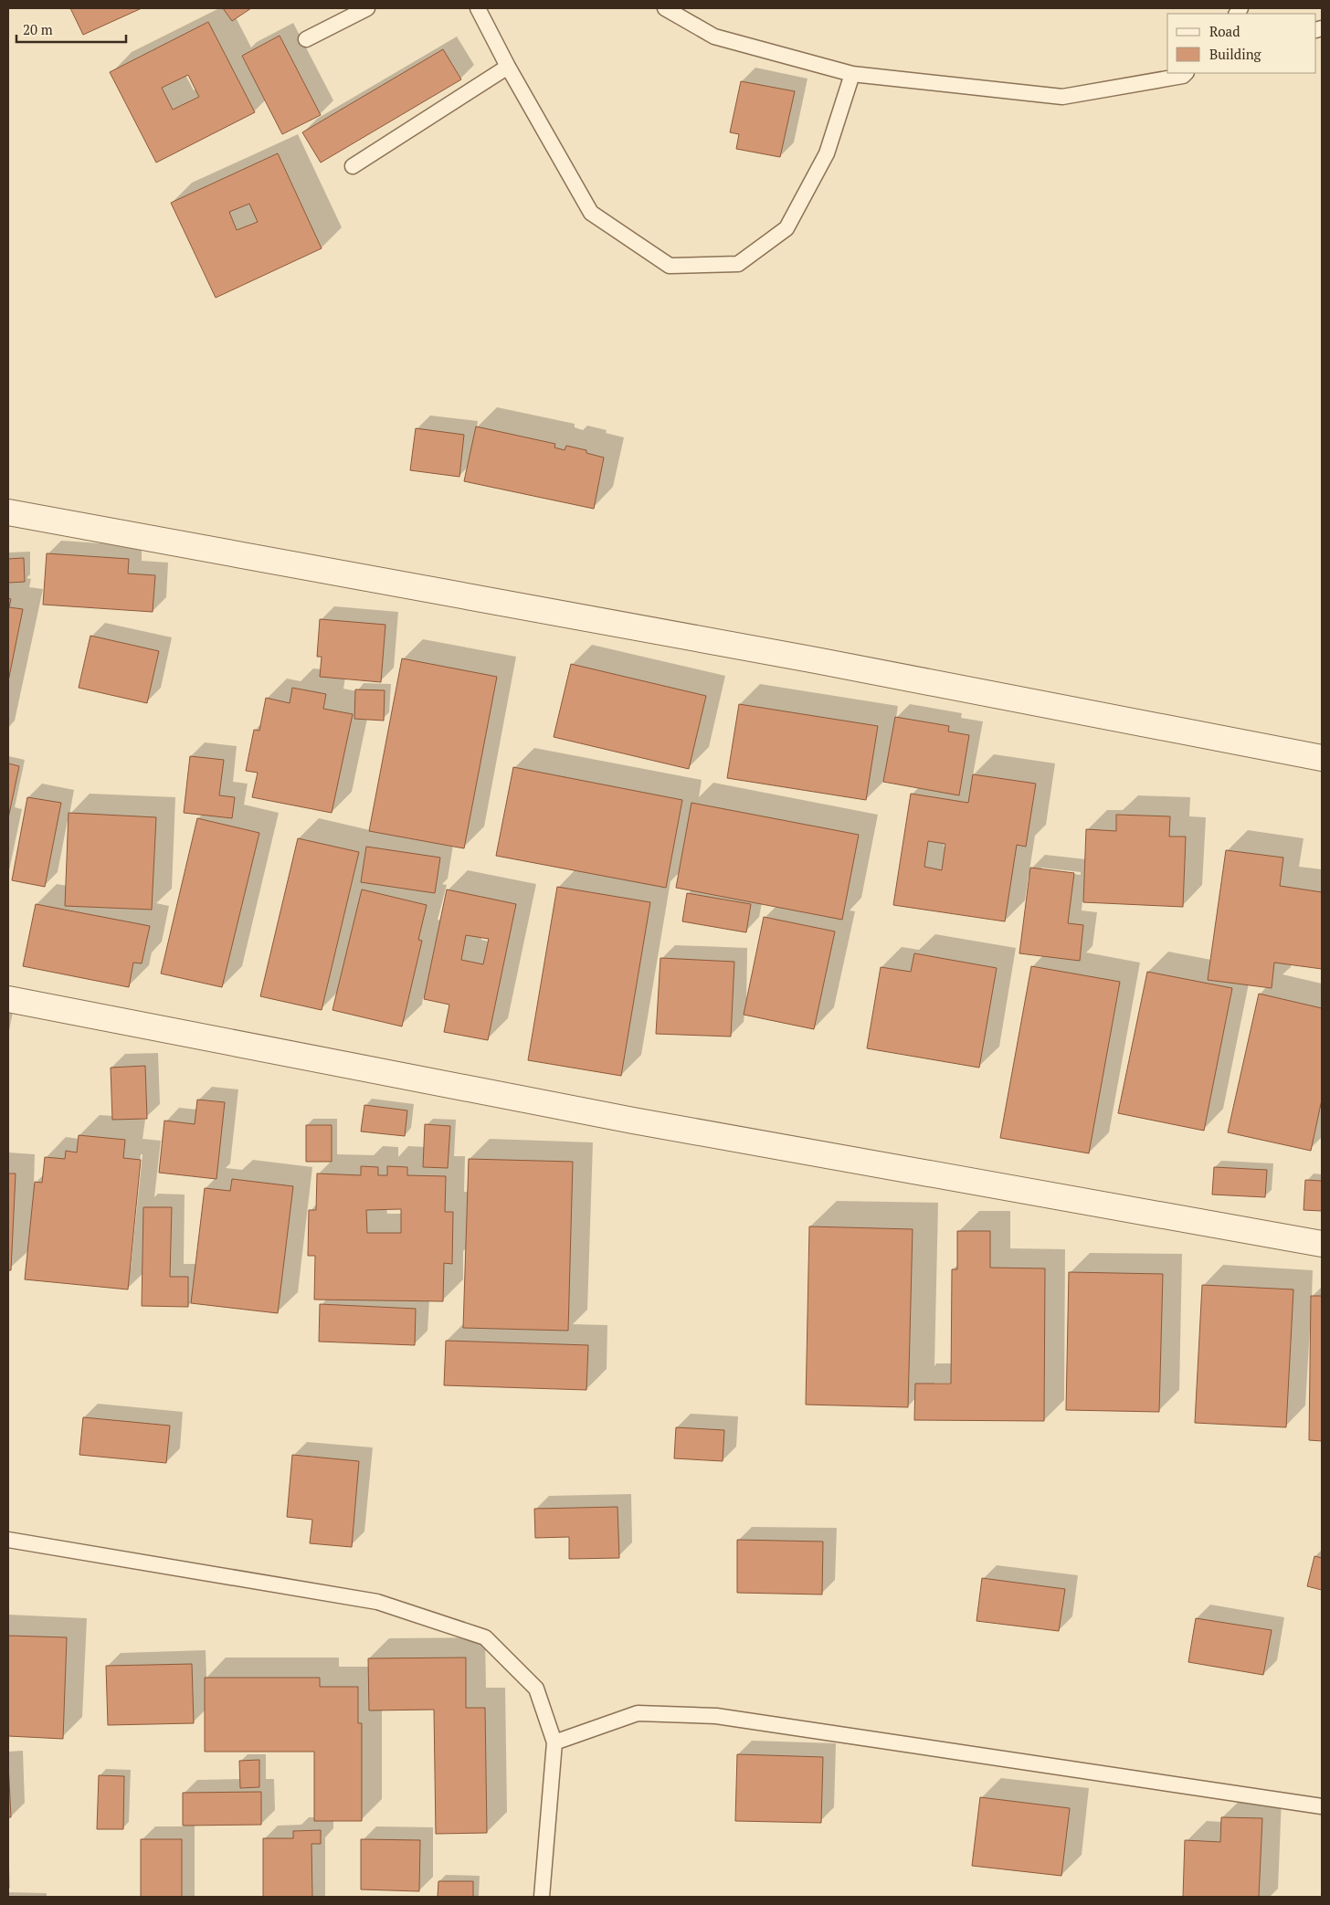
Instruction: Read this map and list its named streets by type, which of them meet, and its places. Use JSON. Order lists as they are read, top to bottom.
{
  "legend": ["Road", "Building"],
  "scale_bar": "20 m"
}
